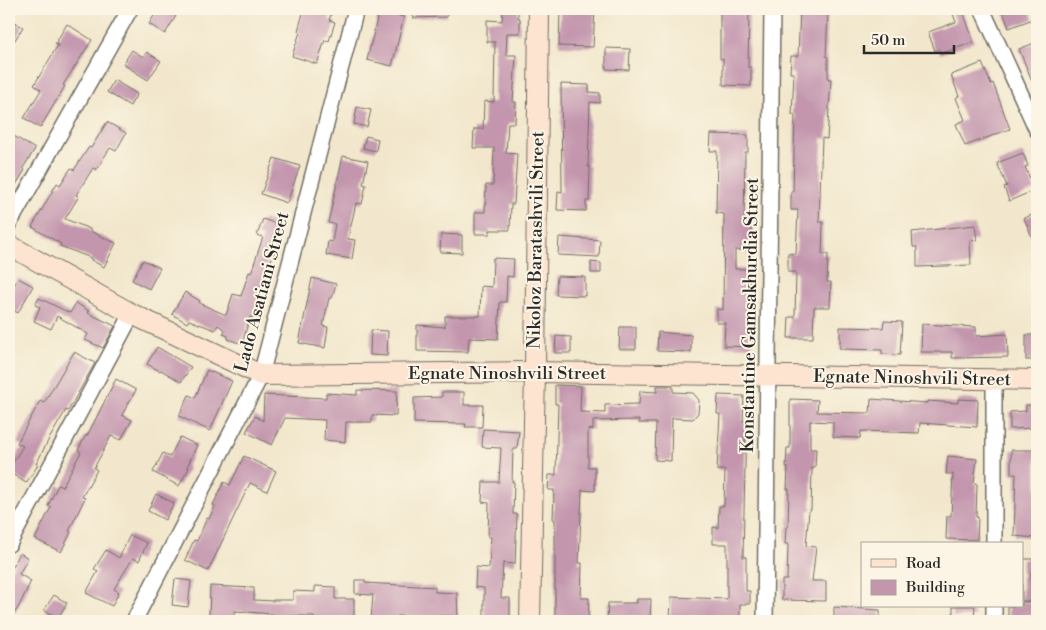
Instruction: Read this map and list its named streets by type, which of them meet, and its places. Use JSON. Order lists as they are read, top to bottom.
{
  "streets": {
    "street": [
      "Nikoloz Baratashvili Street",
      "Lado Asatiani Street",
      "Konstantine Gamsakhurdia Street",
      "Egnate Ninoshvili Street"
    ]
  },
  "crossings": [
    ["Nikoloz Baratashvili Street", "Egnate Ninoshvili Street"],
    ["Lado Asatiani Street", "Egnate Ninoshvili Street"],
    ["Konstantine Gamsakhurdia Street", "Egnate Ninoshvili Street"]
  ],
  "legend": ["Road", "Building"],
  "scale_bar": "50 m"
}
